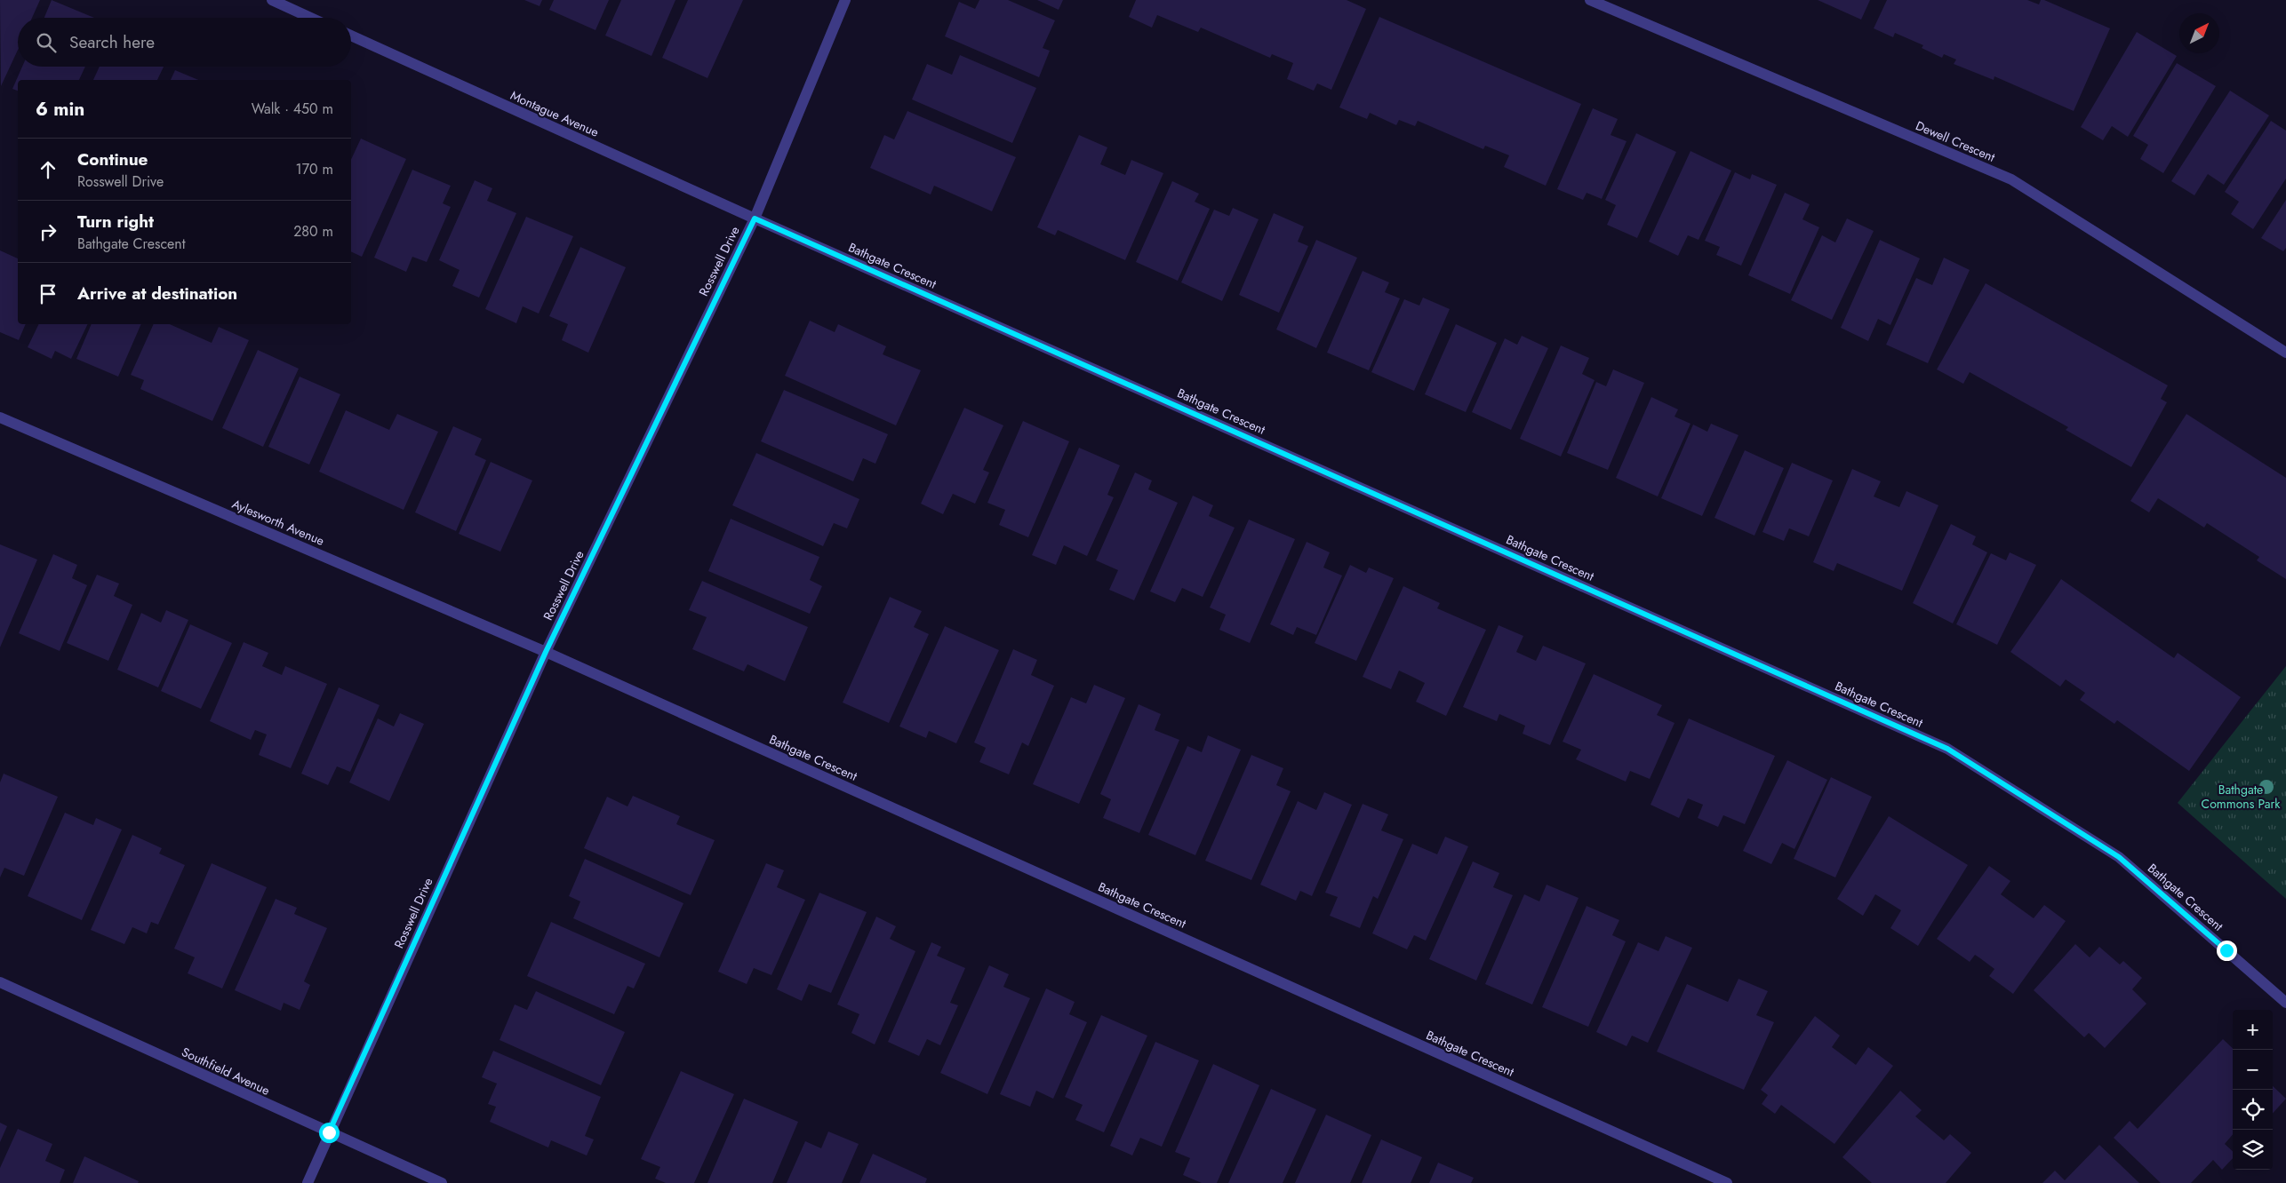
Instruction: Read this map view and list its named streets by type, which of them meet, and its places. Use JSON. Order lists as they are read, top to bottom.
{
  "streets": {
    "street": [
      "Montague Avenue",
      "Dewell Crescent",
      "Rosswell Drive",
      "Bathgate Crescent",
      "Aylesworth Avenue",
      "Southfield Avenue"
    ]
  },
  "crossings": [
    ["Montague Avenue", "Rosswell Drive"],
    ["Montague Avenue", "Bathgate Crescent"],
    ["Rosswell Drive", "Bathgate Crescent"],
    ["Rosswell Drive", "Aylesworth Avenue"],
    ["Rosswell Drive", "Southfield Avenue"],
    ["Bathgate Crescent", "Aylesworth Avenue"]
  ],
  "parks": ["Bathgate Commons Park"],
  "north": "top right",
  "page": {
    "search": "Search here",
    "heading": ["6 min", "Walk · 450 m"],
    "list": [
      ["Continue", "Rosswell Drive", "170 m"],
      ["Turn right", "Bathgate Crescent", "280 m"],
      "Arrive at destination"
    ],
    "map_buttons": ["+", "−"]
  }
}
